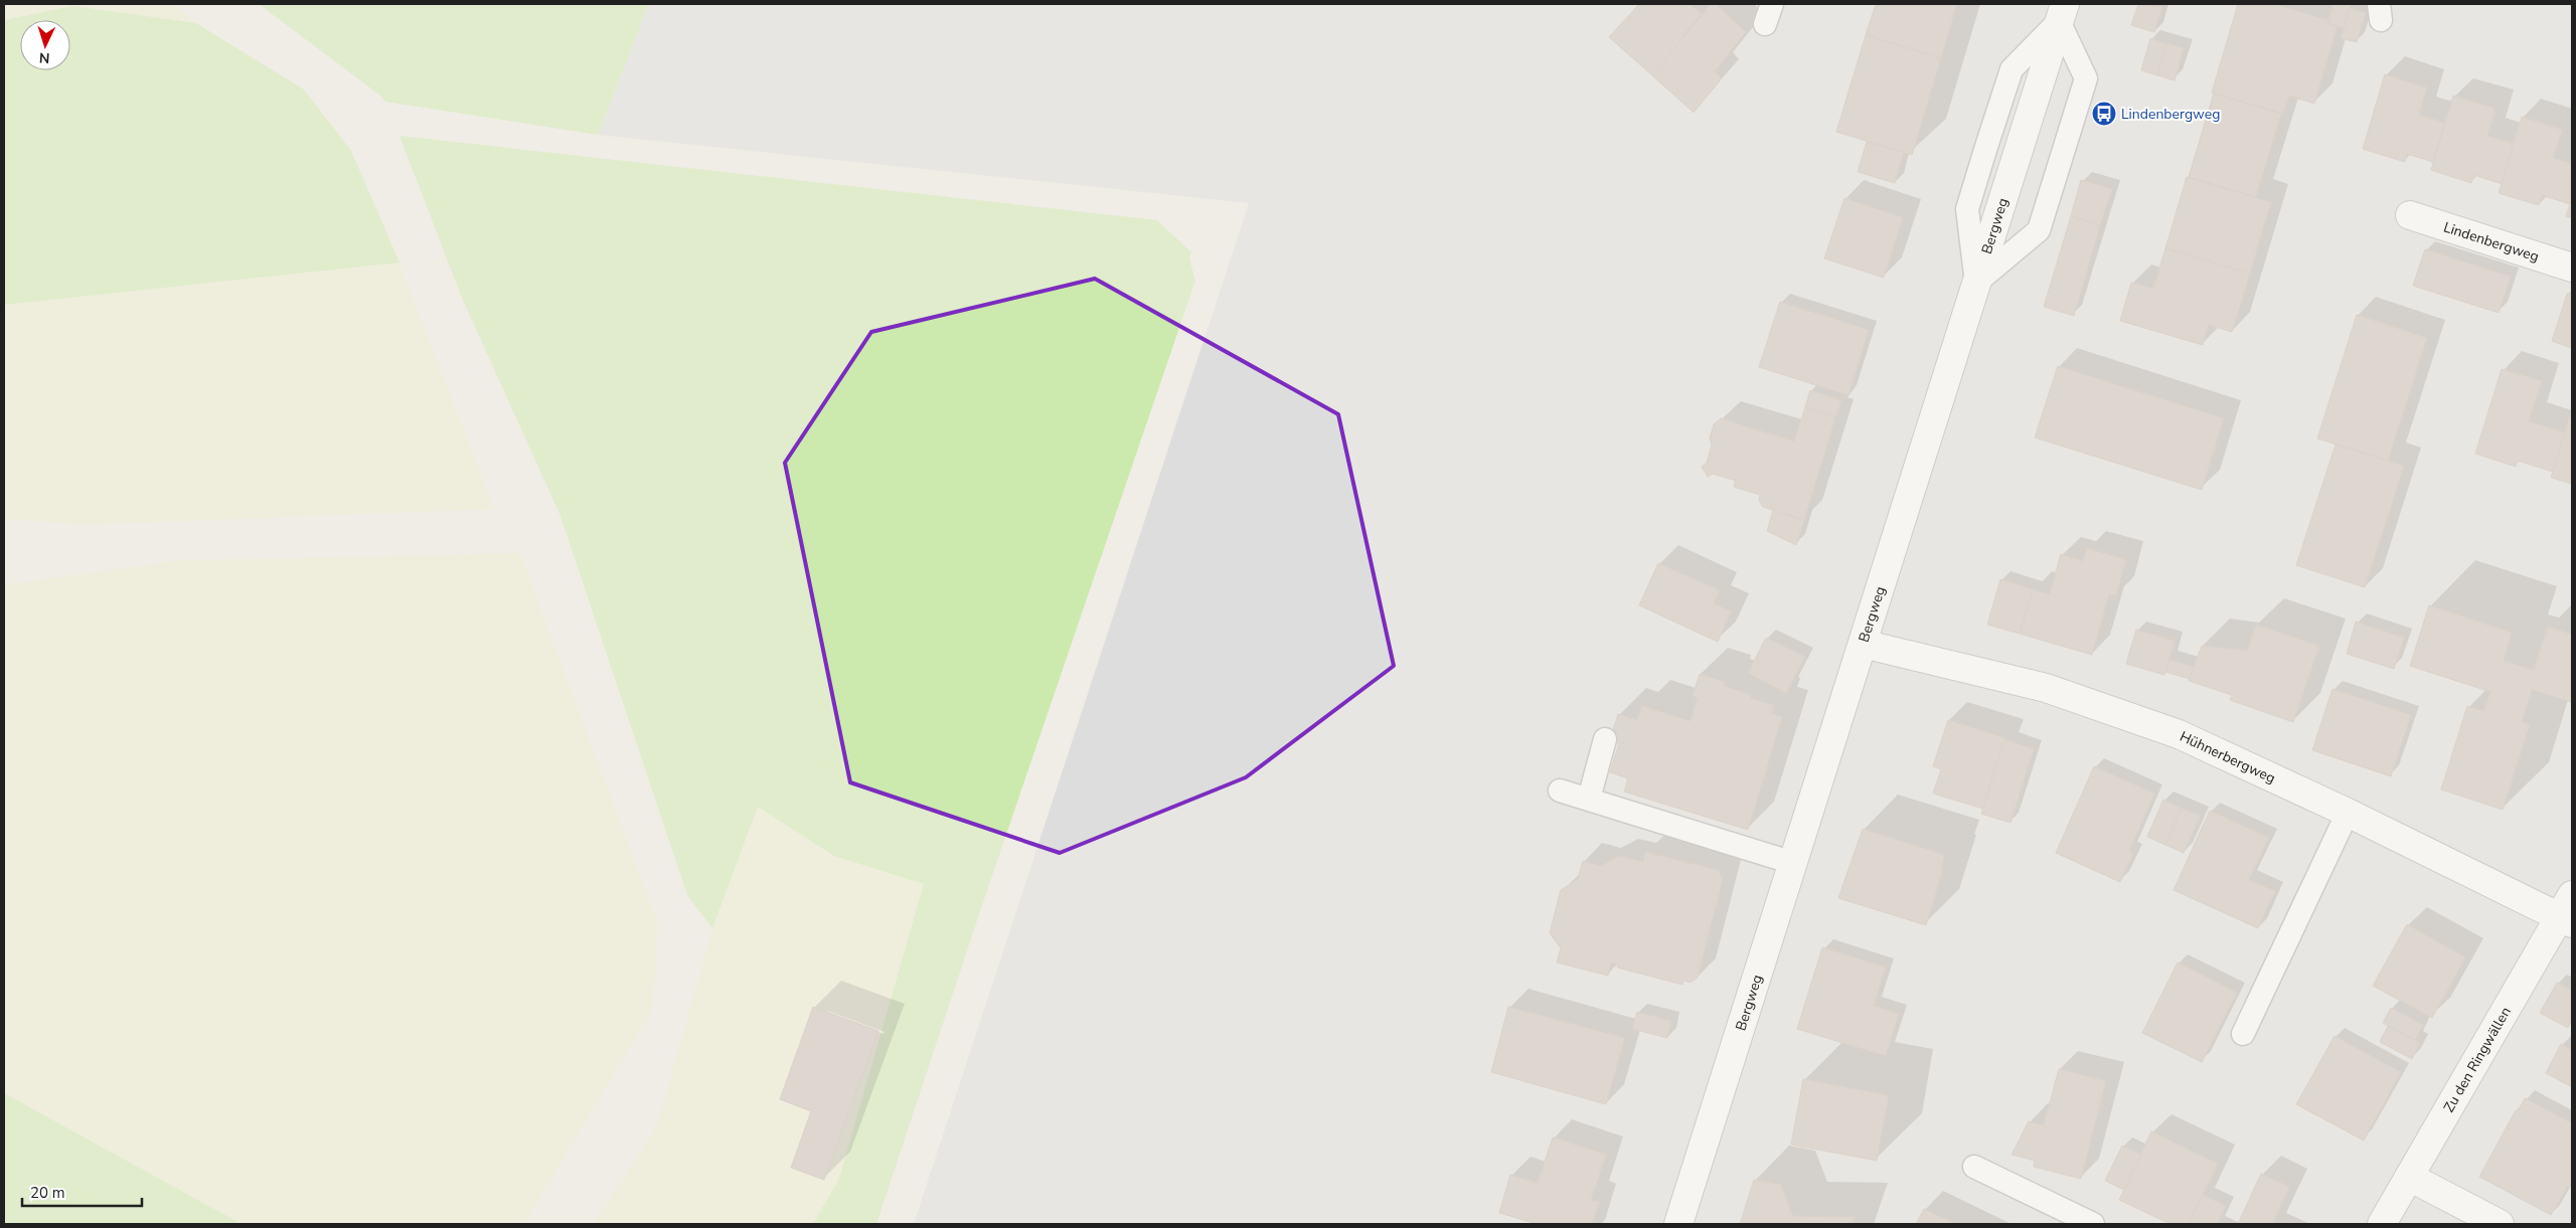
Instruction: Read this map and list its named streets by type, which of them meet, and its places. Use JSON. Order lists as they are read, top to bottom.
{
  "streets": {
    "street": [
      "Bergweg",
      "Lindenbergweg",
      "Hühnerbergweg",
      "Zu den Ringwällen"
    ]
  },
  "crossings": [
    ["Bergweg", "Hühnerbergweg"],
    ["Hühnerbergweg", "Zu den Ringwällen"]
  ],
  "places": {
    "bus stop": ["Lindenbergweg"]
  },
  "scale_bar": "20 m",
  "north": "bottom"
}
